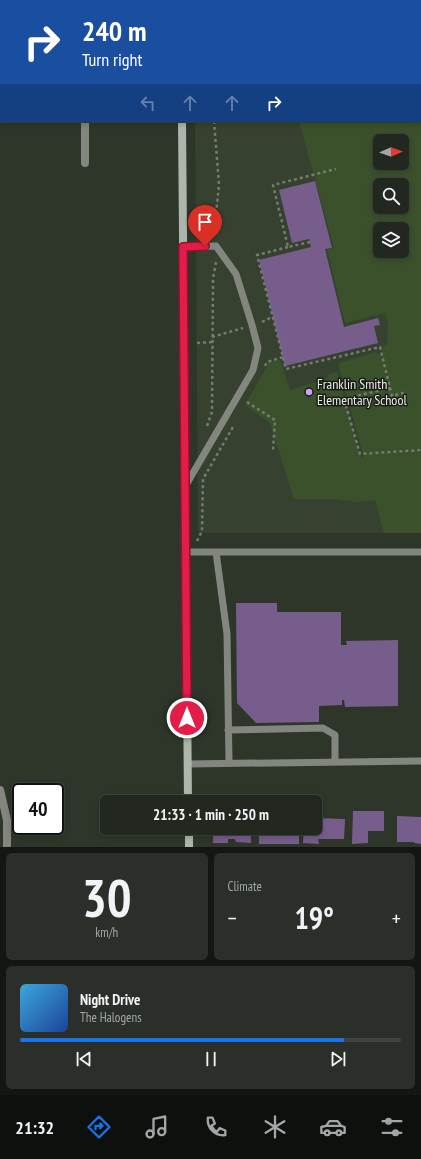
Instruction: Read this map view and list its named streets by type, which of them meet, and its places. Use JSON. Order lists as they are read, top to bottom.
{
  "places": ["Franklin Smith Elementary School"],
  "north": "right",
  "page": {
    "turn": ["240 m", "Turn right"],
    "limit": "40",
    "trip": "21:33 · 1 min · 250 m",
    "tile": [
      ["30", "km/h"],
      "Climate"
    ],
    "heat": ["−", "19°", "+"],
    "song": ["Night Drive", "The Halogens"],
    "tabs": "21:32"
  }
}
